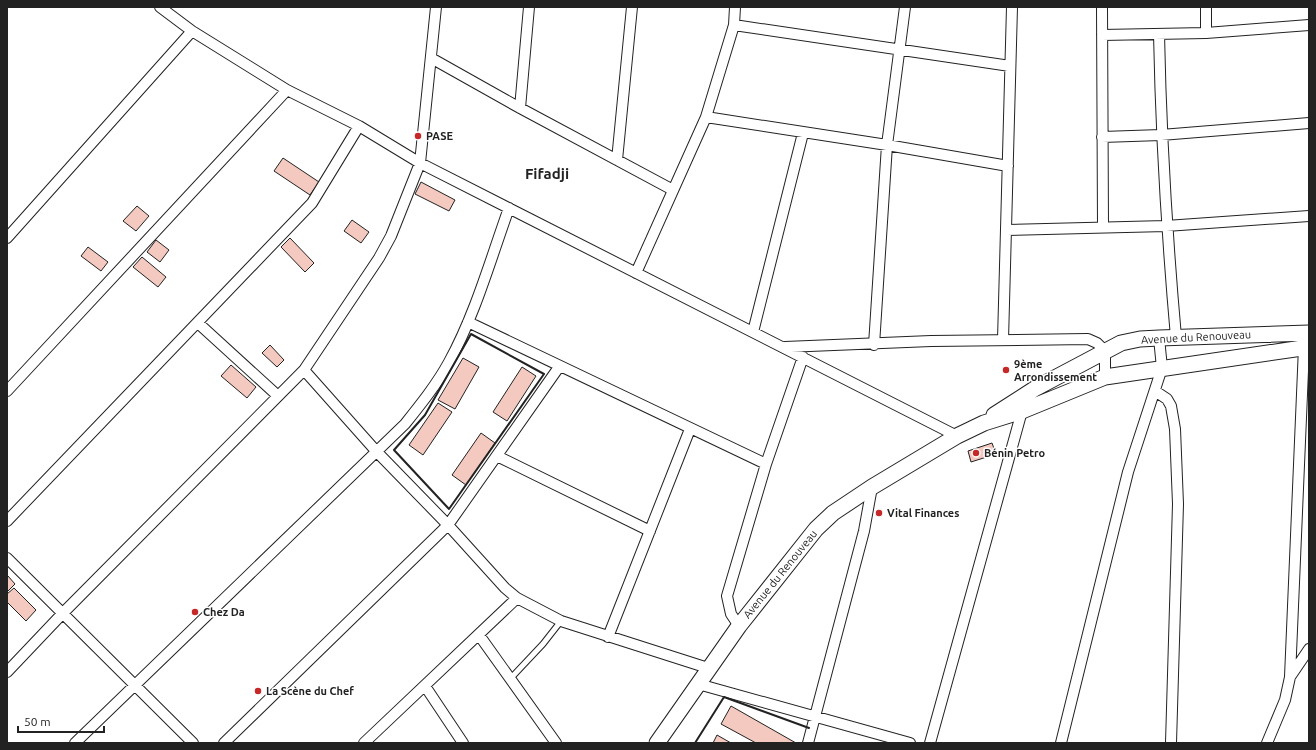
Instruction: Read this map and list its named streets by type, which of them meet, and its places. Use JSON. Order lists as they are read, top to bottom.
{
  "streets": {
    "main road": ["Avenue du Renouveau"]
  },
  "districts": ["Fifadji"],
  "places": [
    "PASE",
    "9ème Arrondissement",
    "Bénin Petro",
    "Vital Finances",
    "Chez Da",
    "La Scène du Chef"
  ],
  "scale_bar": "50 m"
}
